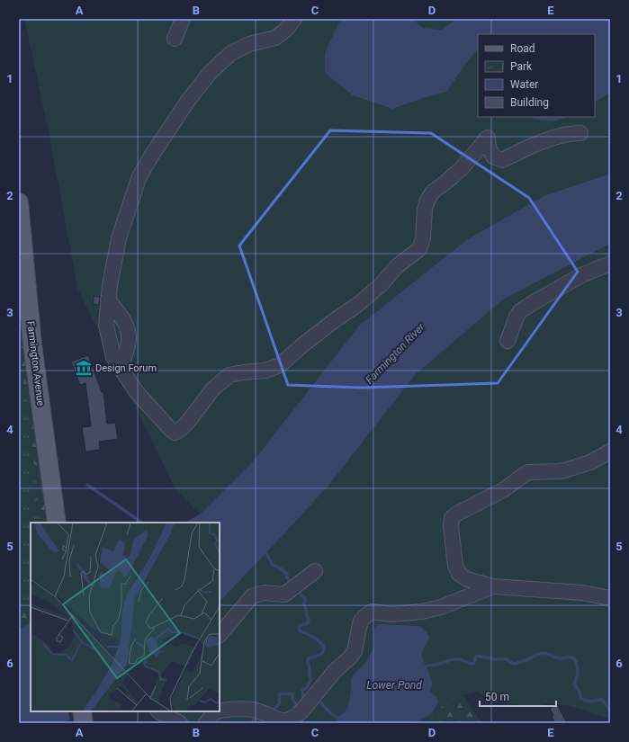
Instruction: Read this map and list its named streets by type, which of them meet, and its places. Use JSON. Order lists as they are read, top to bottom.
{
  "streets": {
    "main road": ["Farmington Avenue"]
  },
  "water": ["Farmington River", "Lower Pond"],
  "places": {
    "museum": ["Design Forum"]
  },
  "legend": [
    "Road",
    "Park",
    "Water",
    "Building"
  ],
  "scale_bar": "50 m",
  "grid": {
    "columns": [
      "A",
      "B",
      "C",
      "D",
      "E"
    ],
    "rows": [
      "1",
      "2",
      "3",
      "4",
      "5",
      "6"
    ]
  }
}
